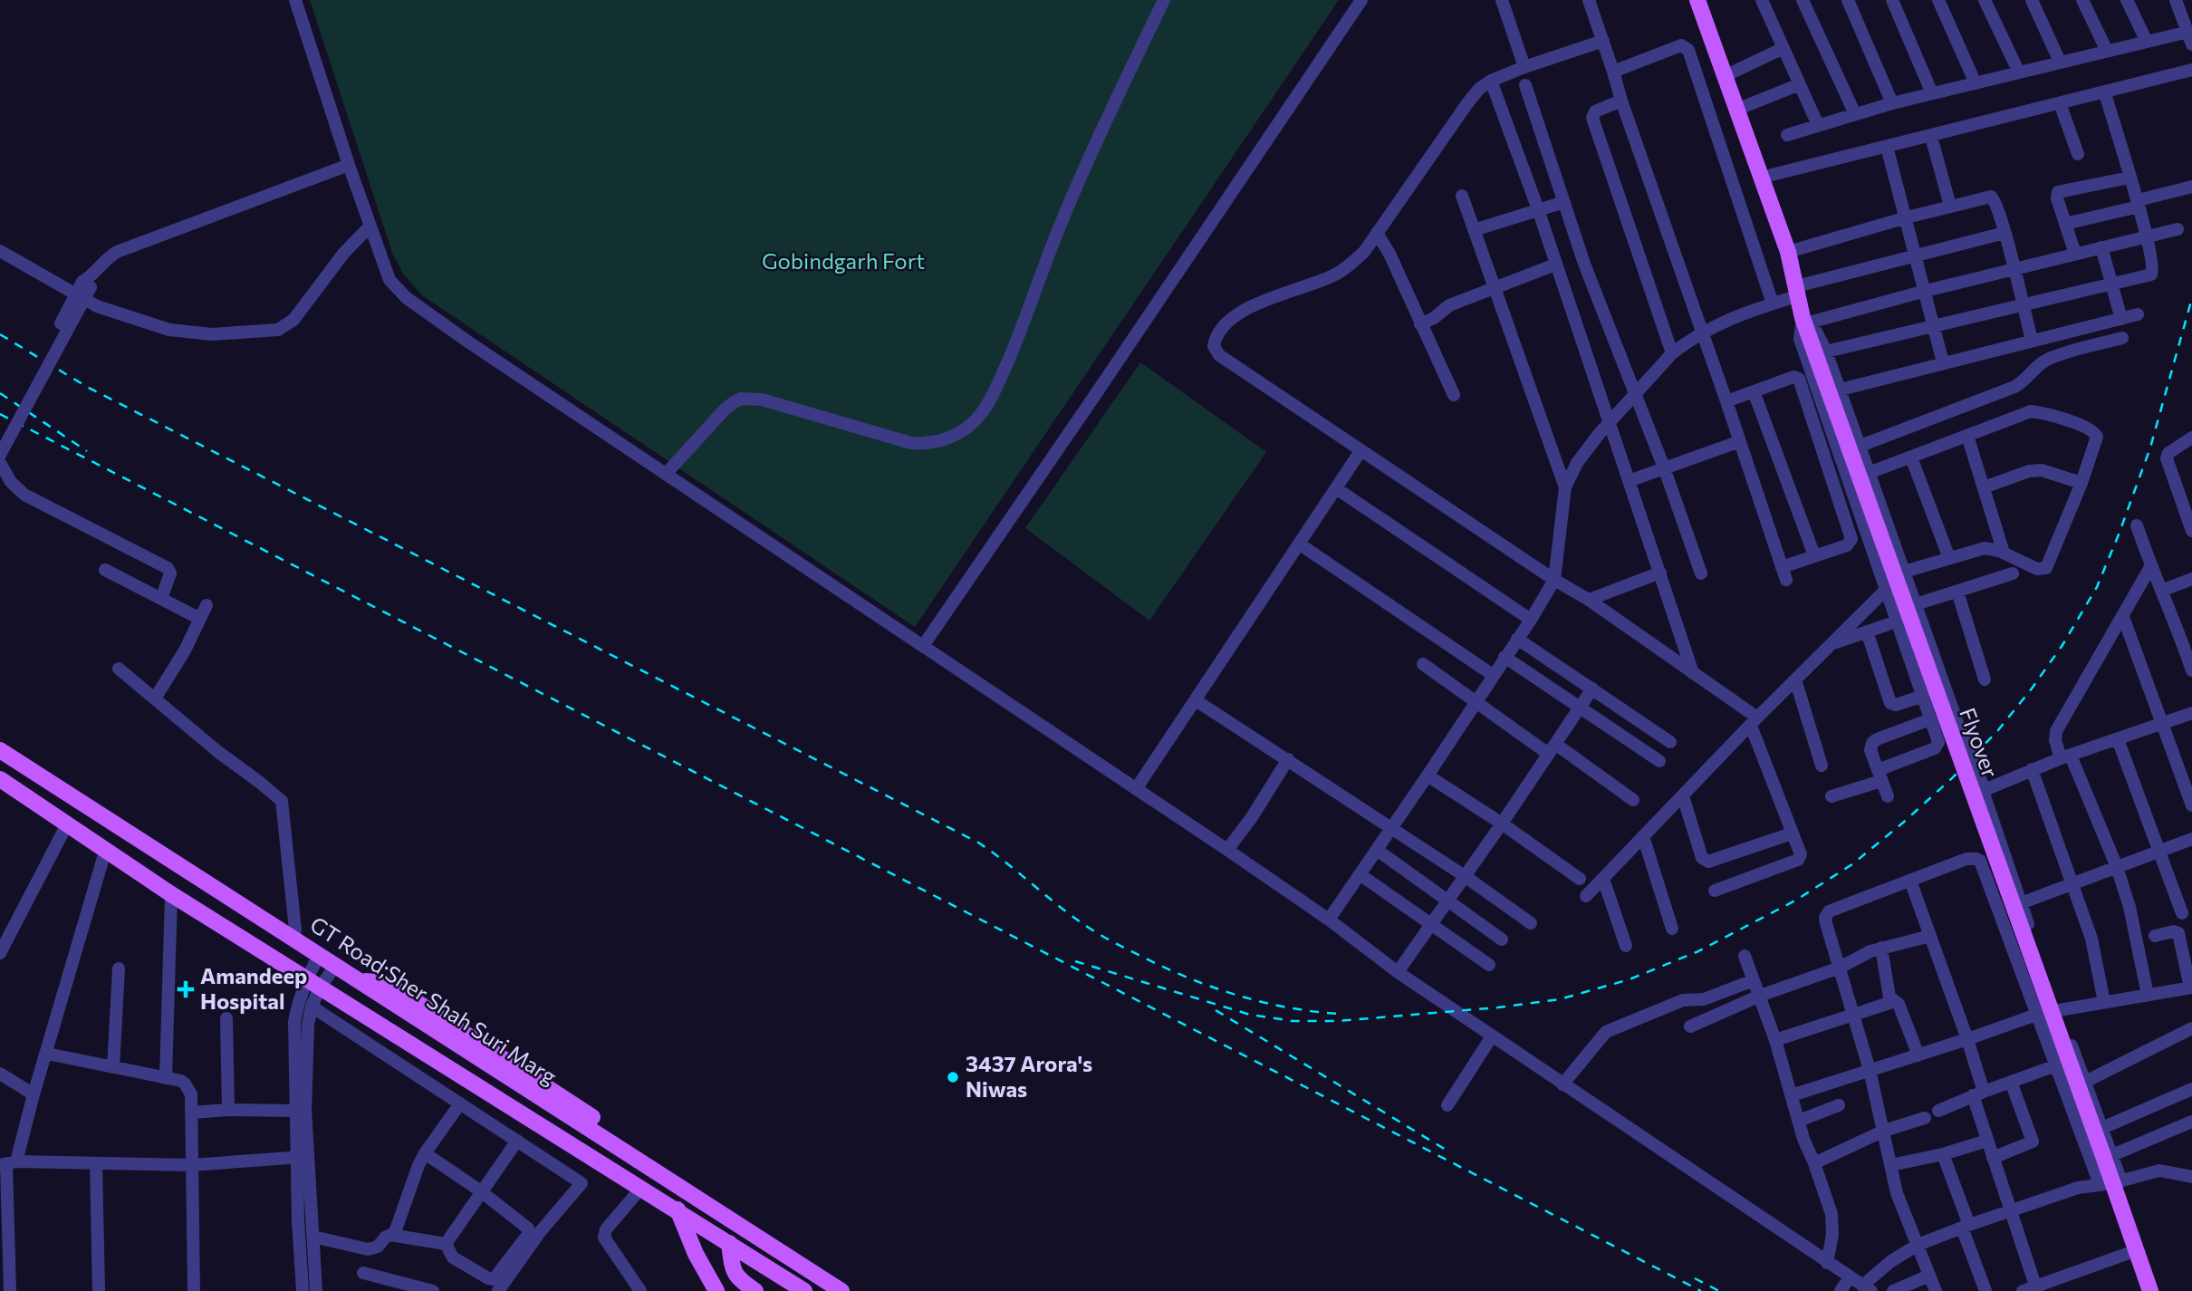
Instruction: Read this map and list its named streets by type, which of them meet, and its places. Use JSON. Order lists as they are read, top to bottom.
{
  "streets": {
    "main road": ["Flyover", "GT Road;Sher Shah Suri Marg"]
  },
  "parks": ["Gobindgarh Fort"],
  "places": {
    "health": ["Amandeep Hospital"],
    "other": ["3437 Arora's Niwas"]
  }
}
